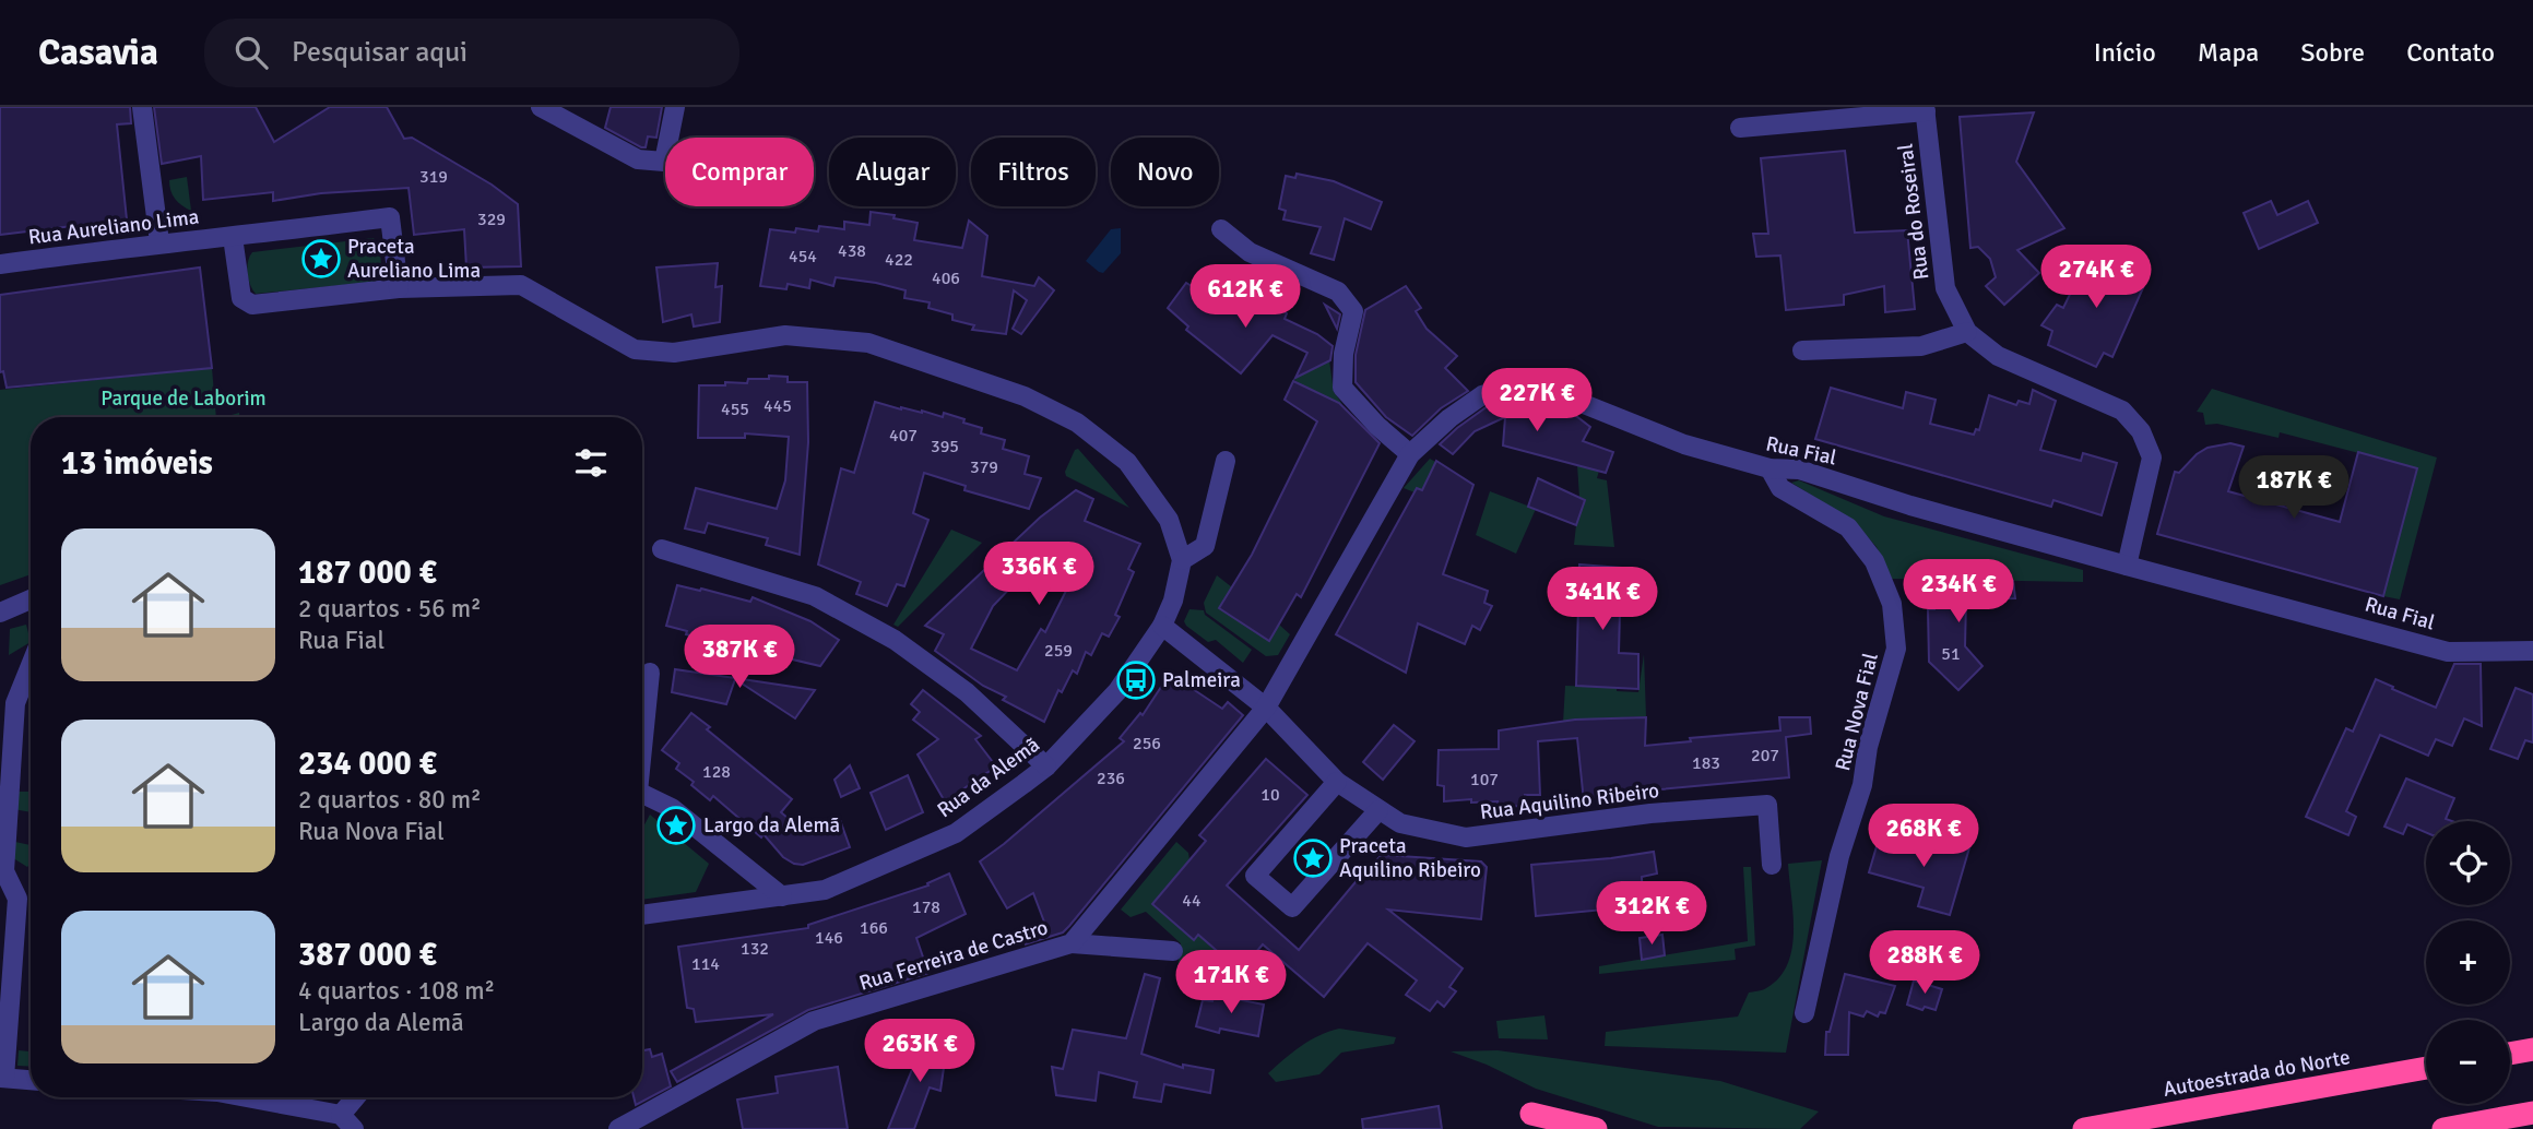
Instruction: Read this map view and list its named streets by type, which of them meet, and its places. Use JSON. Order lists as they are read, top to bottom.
{
  "streets": {
    "highway": ["Autoestrada do Norte"],
    "street": [
      "Rua do Roseiral",
      "Rua Aureliano Lima",
      "Rua Fial",
      "Rua Nova Fial",
      "Rua da Alemã",
      "Rua Aquilino Ribeiro",
      "Rua Ferreira de Castro"
    ]
  },
  "crossings": [
    ["Rua do Roseiral", "Rua Fial"],
    ["Rua Fial", "Rua Nova Fial"],
    ["Rua Fial", "Rua Aquilino Ribeiro"],
    ["Rua Fial", "Rua Ferreira de Castro"],
    ["Rua da Alemã", "Rua Aquilino Ribeiro"],
    ["Rua Aquilino Ribeiro", "Rua Ferreira de Castro"]
  ],
  "parks": ["Parque de Laborim"],
  "places": {
    "place": ["Praceta Aureliano Lima", "Largo da Alemã", "Praceta Aquilino Ribeiro"],
    "bus stop": ["Palmeira"]
  },
  "house_numbers": [
    "319",
    "329",
    "438",
    "454",
    "422",
    "406",
    "445",
    "455",
    "407",
    "395",
    "379",
    "259",
    "51",
    "256",
    "207",
    "183",
    "128",
    "236",
    "107",
    "10",
    "44",
    "178",
    "166",
    "146",
    "132",
    "114"
  ],
  "page": {
    "header": "Casavia",
    "search": "Pesquisar aqui",
    "nav": [
      "Início",
      "Mapa",
      "Sobre",
      "Contato"
    ],
    "chip": [
      "Comprar",
      "Alugar",
      "Filtros",
      "Novo"
    ],
    "price": [
      "274K €",
      "612K €",
      "227K €",
      "187K €",
      "336K €",
      "234K €",
      "341K €",
      "387K €",
      "268K €",
      "312K €",
      "288K €",
      "171K €",
      "263K €"
    ],
    "heading": "13 imóveis",
    "list": [
      {
        "name": "187 000 €",
        "note": "2 quartos · 56 m² · Rua Fial"
      },
      {
        "name": "234 000 €",
        "note": "2 quartos · 80 m² · Rua Nova Fial"
      },
      {
        "name": "387 000 €",
        "note": "4 quartos · 108 m² · Largo da Alemã"
      }
    ],
    "map_buttons": ["+", "−"]
  }
}
